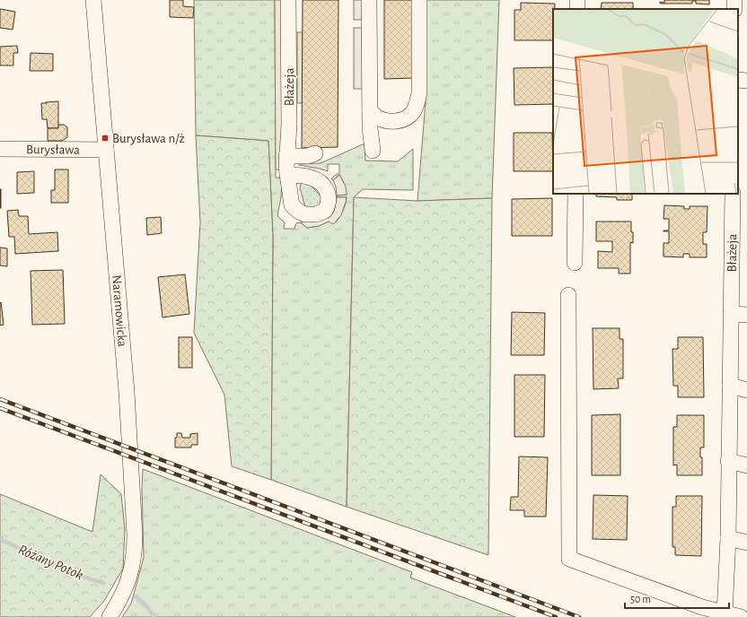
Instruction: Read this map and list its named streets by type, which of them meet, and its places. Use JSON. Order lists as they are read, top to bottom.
{
  "streets": {
    "street": ["Błażeja", "Burysława", "Naramowicka"]
  },
  "crossings": [
    ["Burysława", "Naramowicka"]
  ],
  "water": ["Różany Potok"],
  "places": {
    "transit": ["Burysława n/ż"]
  },
  "scale_bar": "50 m"
}
